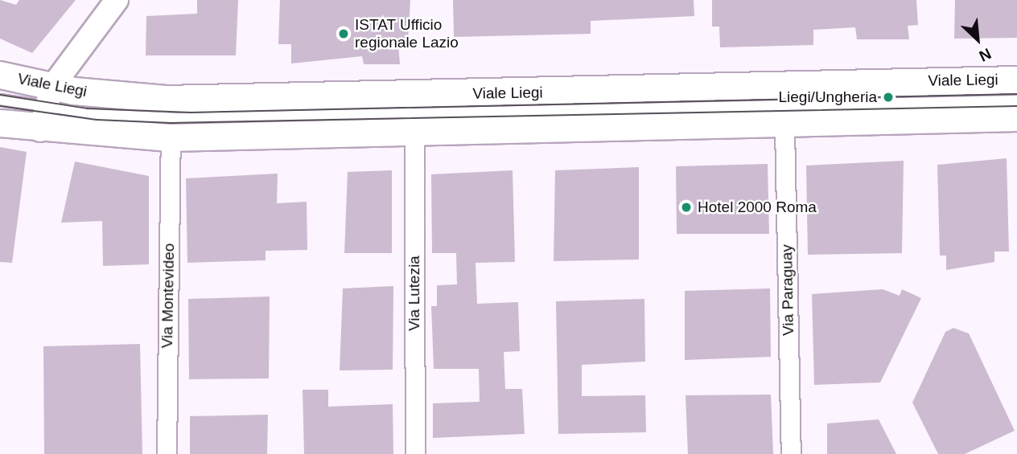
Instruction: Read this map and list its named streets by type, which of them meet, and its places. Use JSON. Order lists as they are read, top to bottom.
{
  "streets": {
    "main road": ["Viale Liegi"],
    "street": ["Via Paraguay", "Via Lutezia", "Via Montevideo"]
  },
  "crossings": [
    ["Viale Liegi", "Via Paraguay"],
    ["Viale Liegi", "Via Lutezia"],
    ["Viale Liegi", "Via Montevideo"]
  ],
  "places": ["ISTAT Ufficio regionale Lazio", "Liegi/Ungheria", "Hotel 2000 Roma"],
  "north": "bottom right"
}
